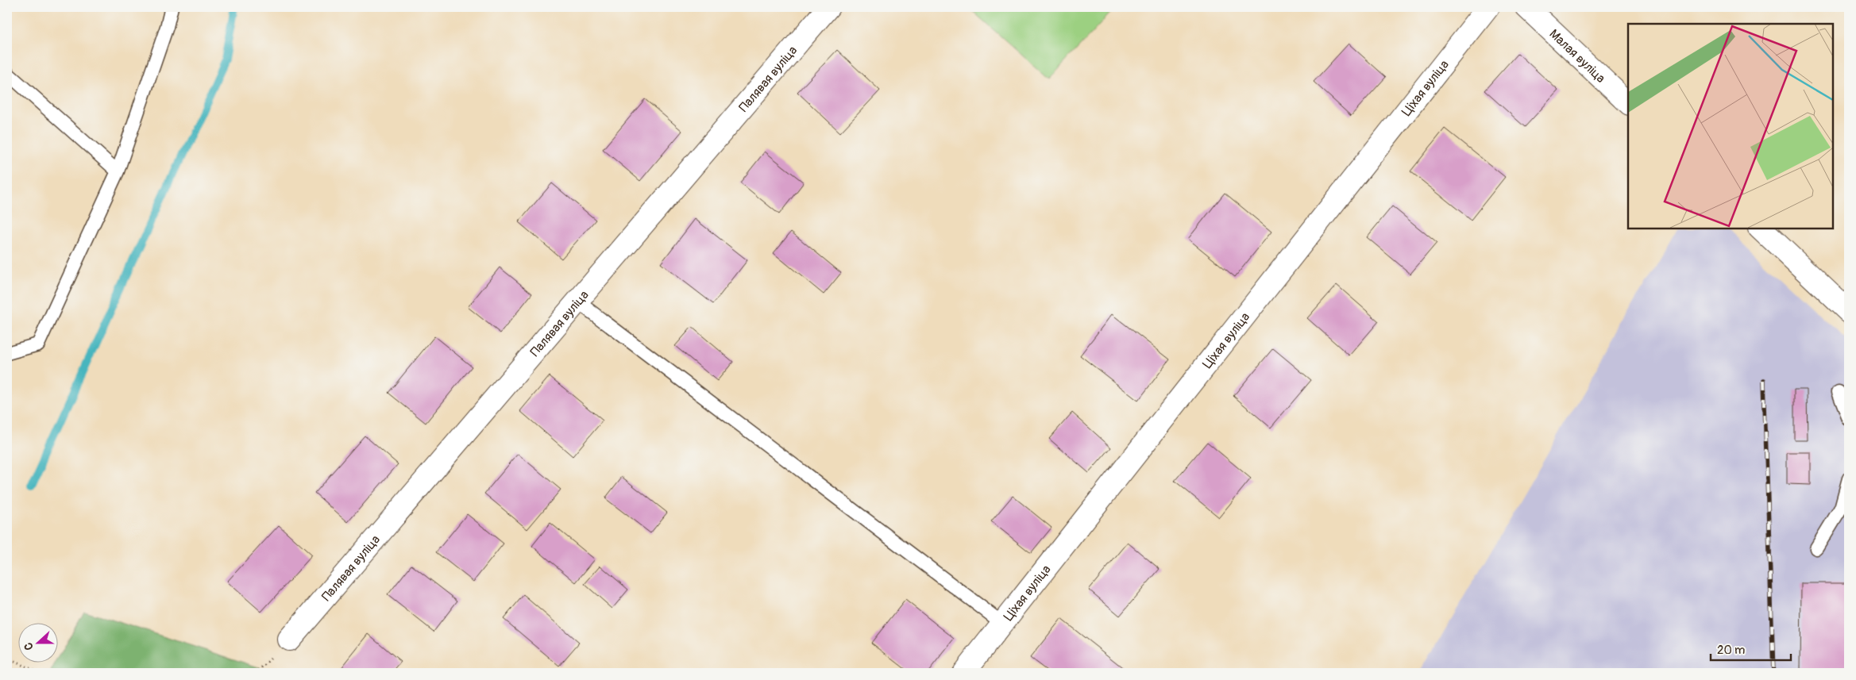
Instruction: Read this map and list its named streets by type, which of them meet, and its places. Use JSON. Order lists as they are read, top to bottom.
{
  "streets": {
    "street": ["Малая вуліца", "Палявая вуліца", "Ціхая вуліца"]
  },
  "scale_bar": "20 m",
  "north": "left"
}
